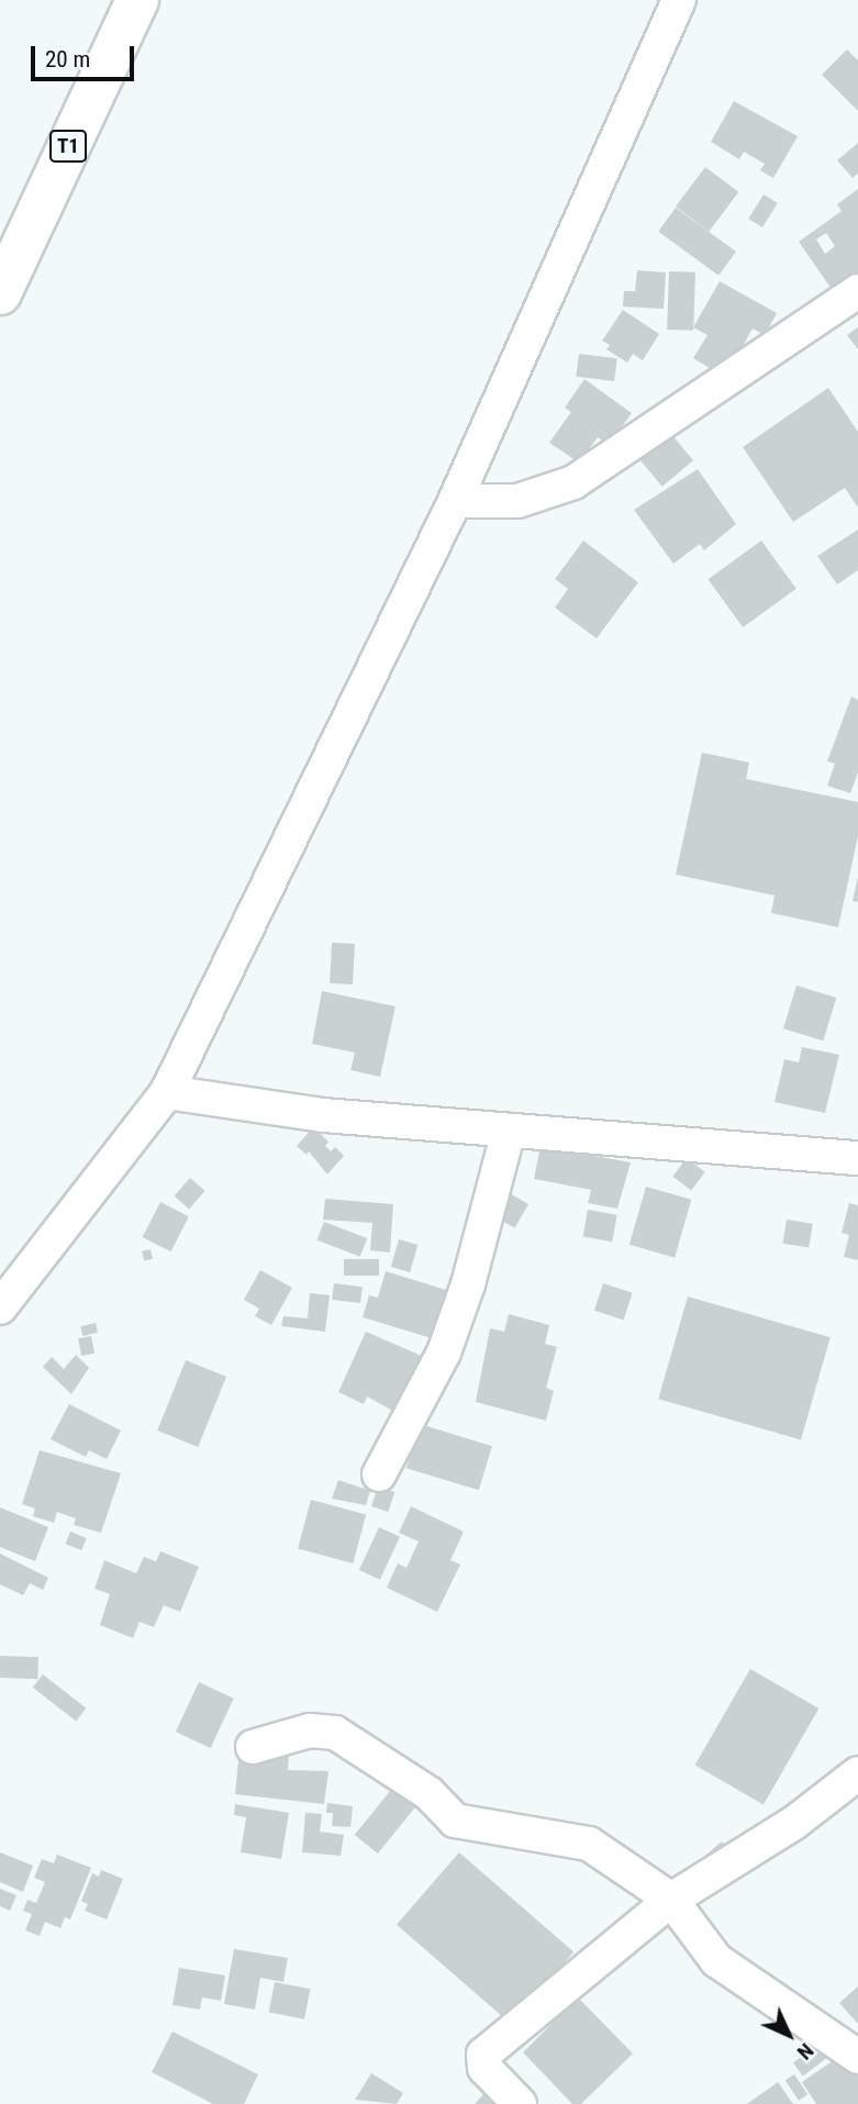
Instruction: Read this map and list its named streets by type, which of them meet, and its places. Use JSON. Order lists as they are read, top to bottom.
{
  "streets": {
    "highway": ["T1"]
  },
  "scale_bar": "20 m",
  "north": "bottom right"
}
